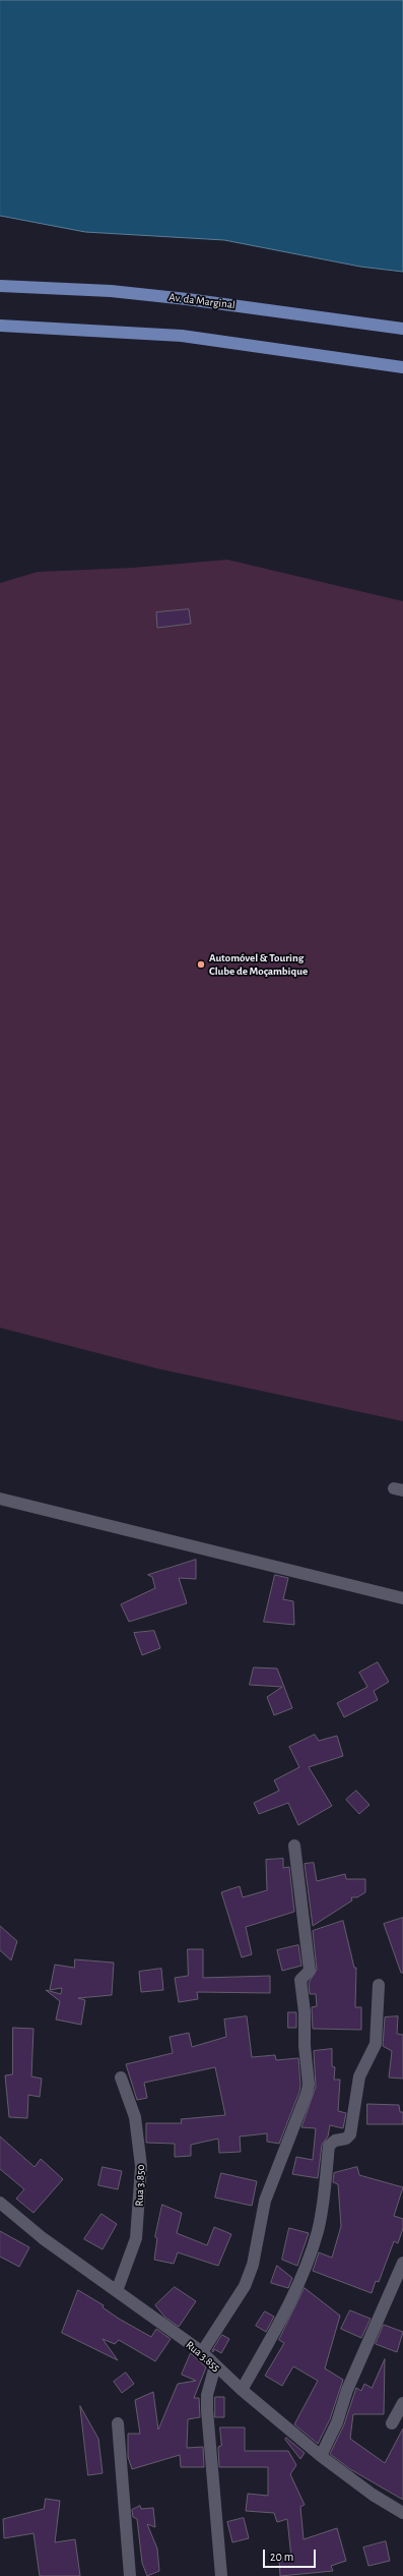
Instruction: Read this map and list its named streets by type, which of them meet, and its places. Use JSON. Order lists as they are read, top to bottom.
{
  "streets": {
    "main road": ["Av. da Marginal"],
    "street": ["Rua 3.850", "Rua 3.855"]
  },
  "crossings": [
    ["Rua 3.850", "Rua 3.855"]
  ],
  "places": ["Automóvel & Touring Clube de Moçambique"],
  "scale_bar": "20 m"
}
